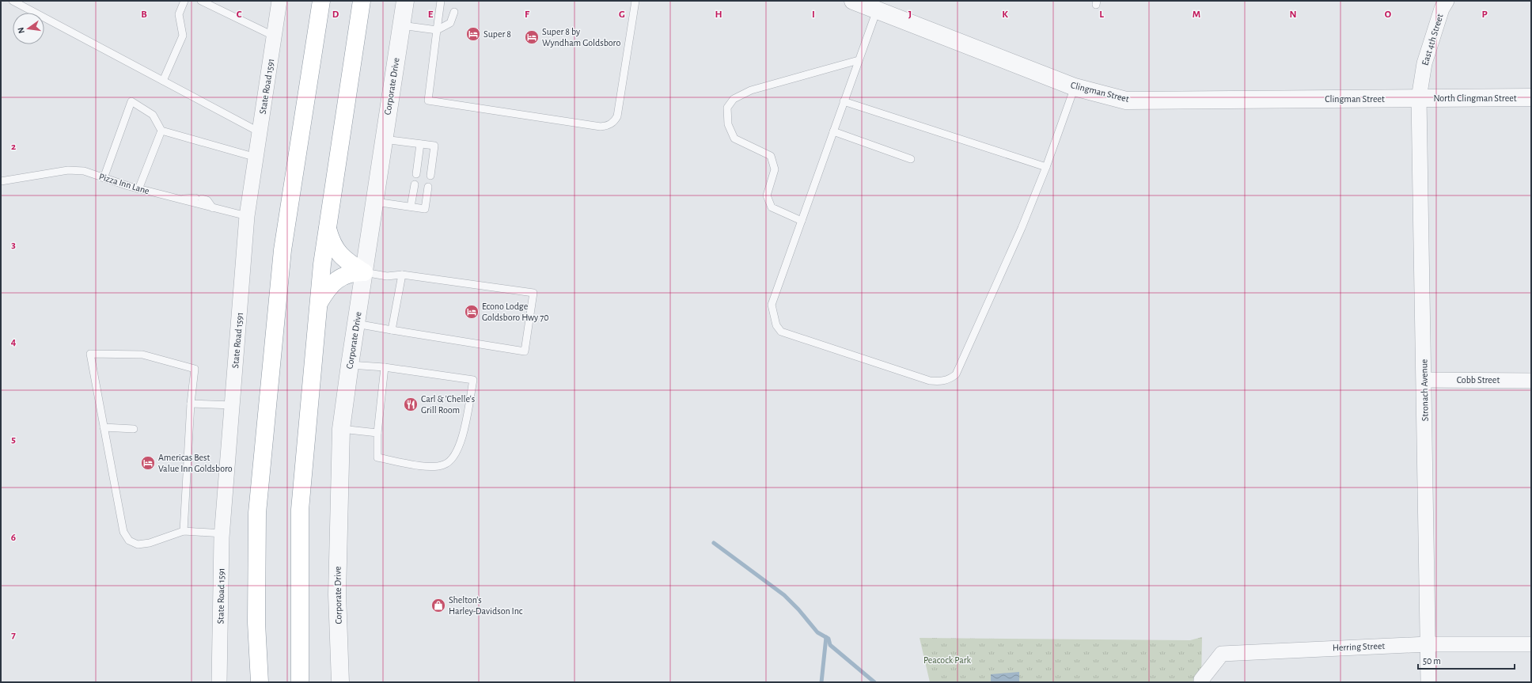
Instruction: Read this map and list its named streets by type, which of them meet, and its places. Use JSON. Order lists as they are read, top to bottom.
{
  "streets": {
    "street": [
      "East 4th Street",
      "State Road 1591",
      "Corporate Drive",
      "Clingman Street",
      "North Clingman Street",
      "Cobb Street",
      "Stronach Avenue",
      "Herring Street"
    ],
    "lane": ["Pizza Inn Lane"]
  },
  "crossings": [
    ["East 4th Street", "Clingman Street"],
    ["East 4th Street", "North Clingman Street"],
    ["East 4th Street", "Stronach Avenue"],
    ["State Road 1591", "Pizza Inn Lane"],
    ["Clingman Street", "North Clingman Street"],
    ["Clingman Street", "Stronach Avenue"],
    ["North Clingman Street", "Stronach Avenue"],
    ["Cobb Street", "Stronach Avenue"],
    ["Stronach Avenue", "Herring Street"]
  ],
  "parks": ["Peacock Park"],
  "places": {
    "hotel": [
      "Super 8",
      "Super 8 by Wyndham Goldsboro",
      "Econo Lodge Goldsboro Hwy 70",
      "Americas Best Value Inn Goldsboro"
    ],
    "restaurant": ["Carl & 'Chelle's Grill Room"],
    "shop": ["Shelton's Harley-Davidson Inc"]
  },
  "scale_bar": "50 m",
  "north": "left",
  "grid": {
    "columns": [
      "B",
      "C",
      "D",
      "E",
      "F",
      "G",
      "H",
      "I",
      "J",
      "K",
      "L",
      "M",
      "N",
      "O",
      "P"
    ],
    "rows": [
      "2",
      "3",
      "4",
      "5",
      "6",
      "7"
    ]
  }
}
